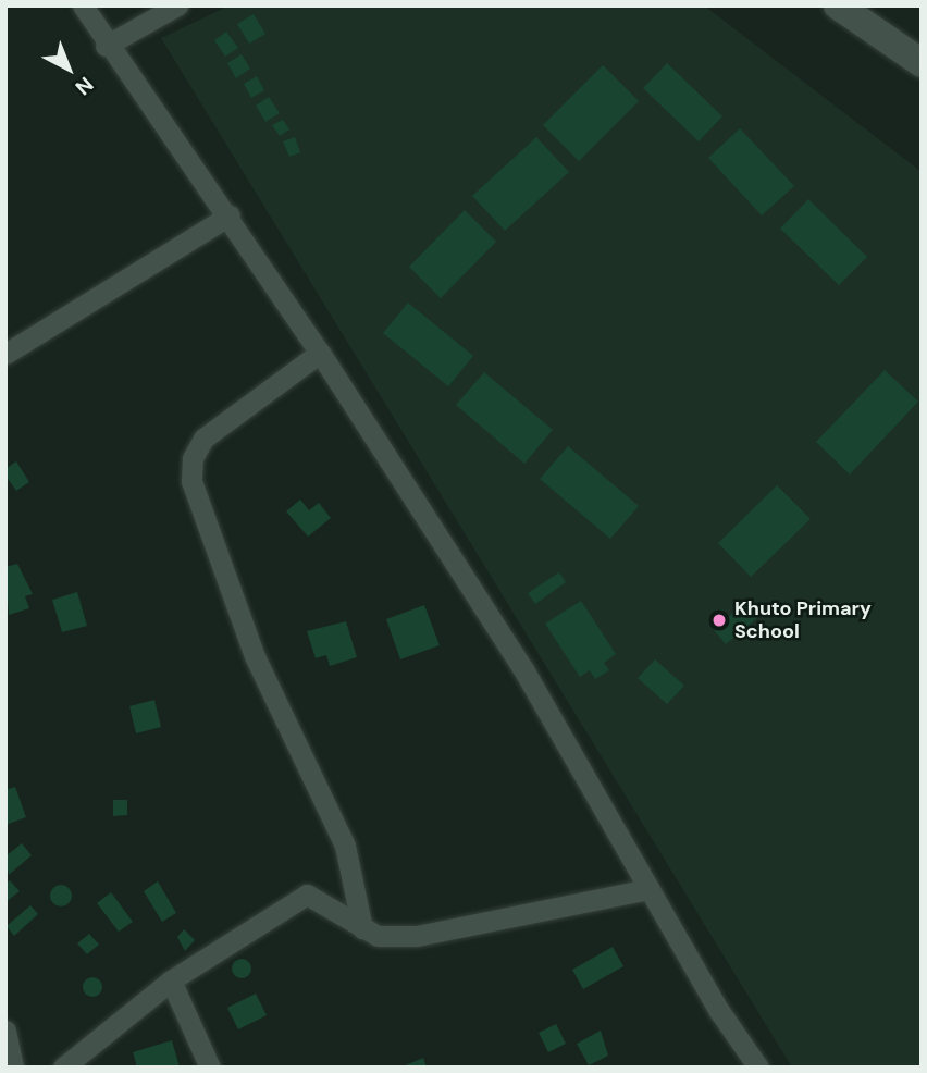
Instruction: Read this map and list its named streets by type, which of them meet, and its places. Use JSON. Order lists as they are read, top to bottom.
{
  "places": ["Khuto Primary School"],
  "north": "bottom right"
}
